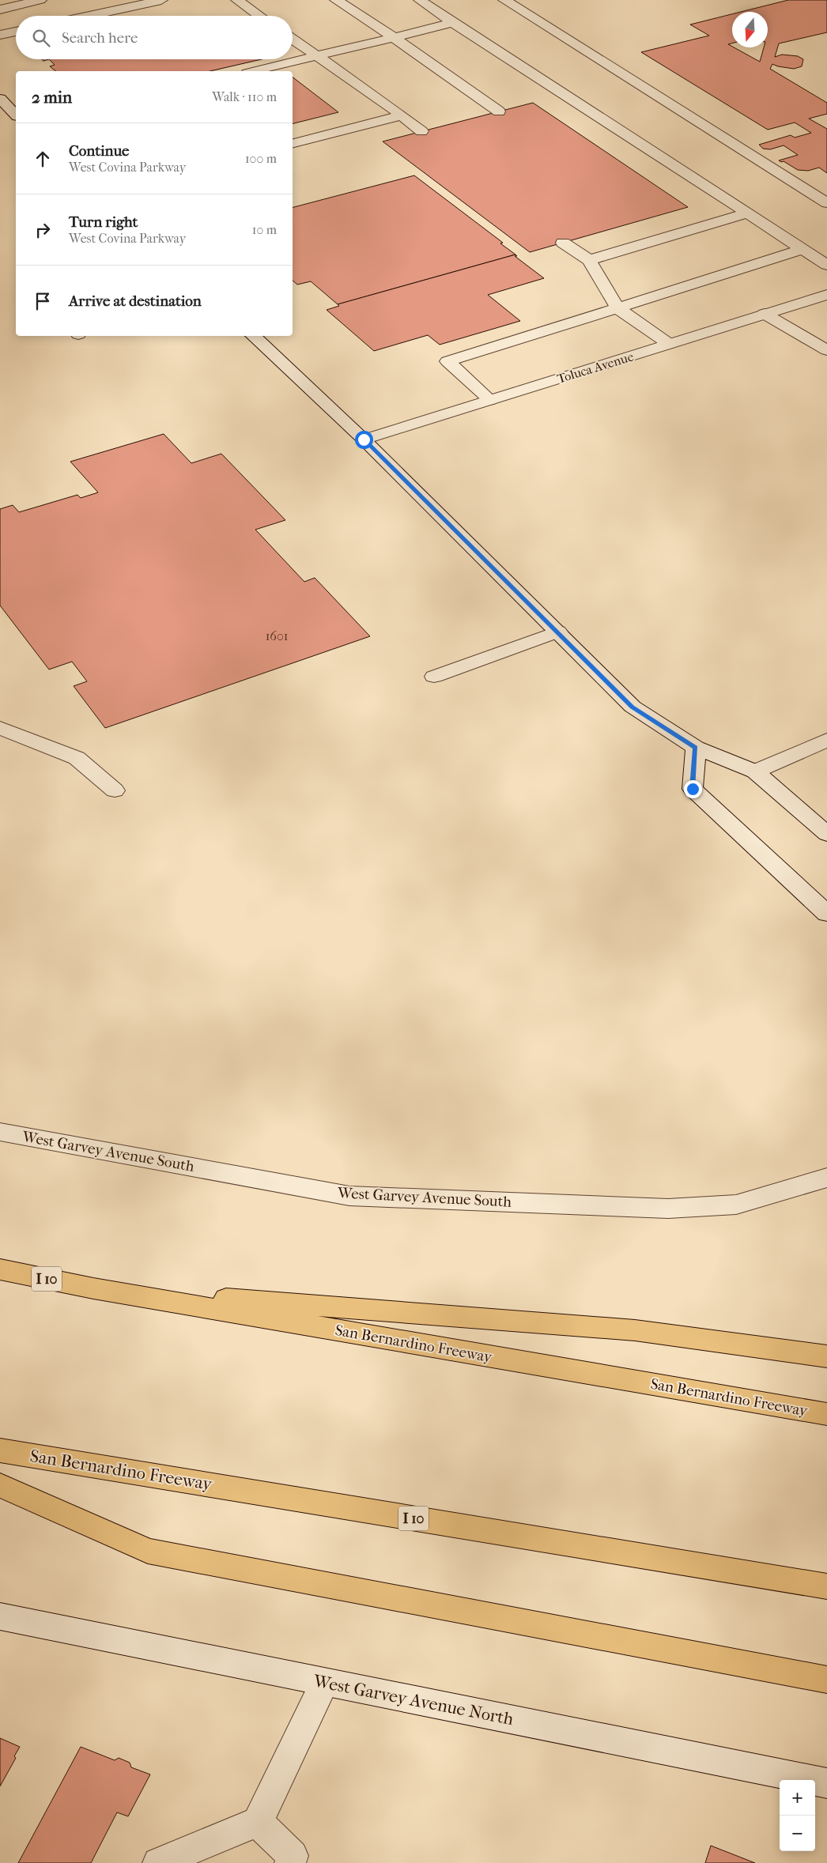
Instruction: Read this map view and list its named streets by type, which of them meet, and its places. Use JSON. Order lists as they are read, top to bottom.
{
  "streets": {
    "highway": ["I 10", "San Bernardino Freeway"],
    "street": ["Toluca Avenue", "West Garvey Avenue South", "West Garvey Avenue North"]
  },
  "house_numbers": ["1601"],
  "north": "bottom",
  "page": {
    "search": "Search here",
    "heading": ["2 min", "Walk · 110 m"],
    "list": [
      ["Continue", "West Covina Parkway", "100 m"],
      ["Turn right", "West Covina Parkway", "10 m"],
      "Arrive at destination"
    ],
    "map_buttons": ["+", "−"]
  }
}
